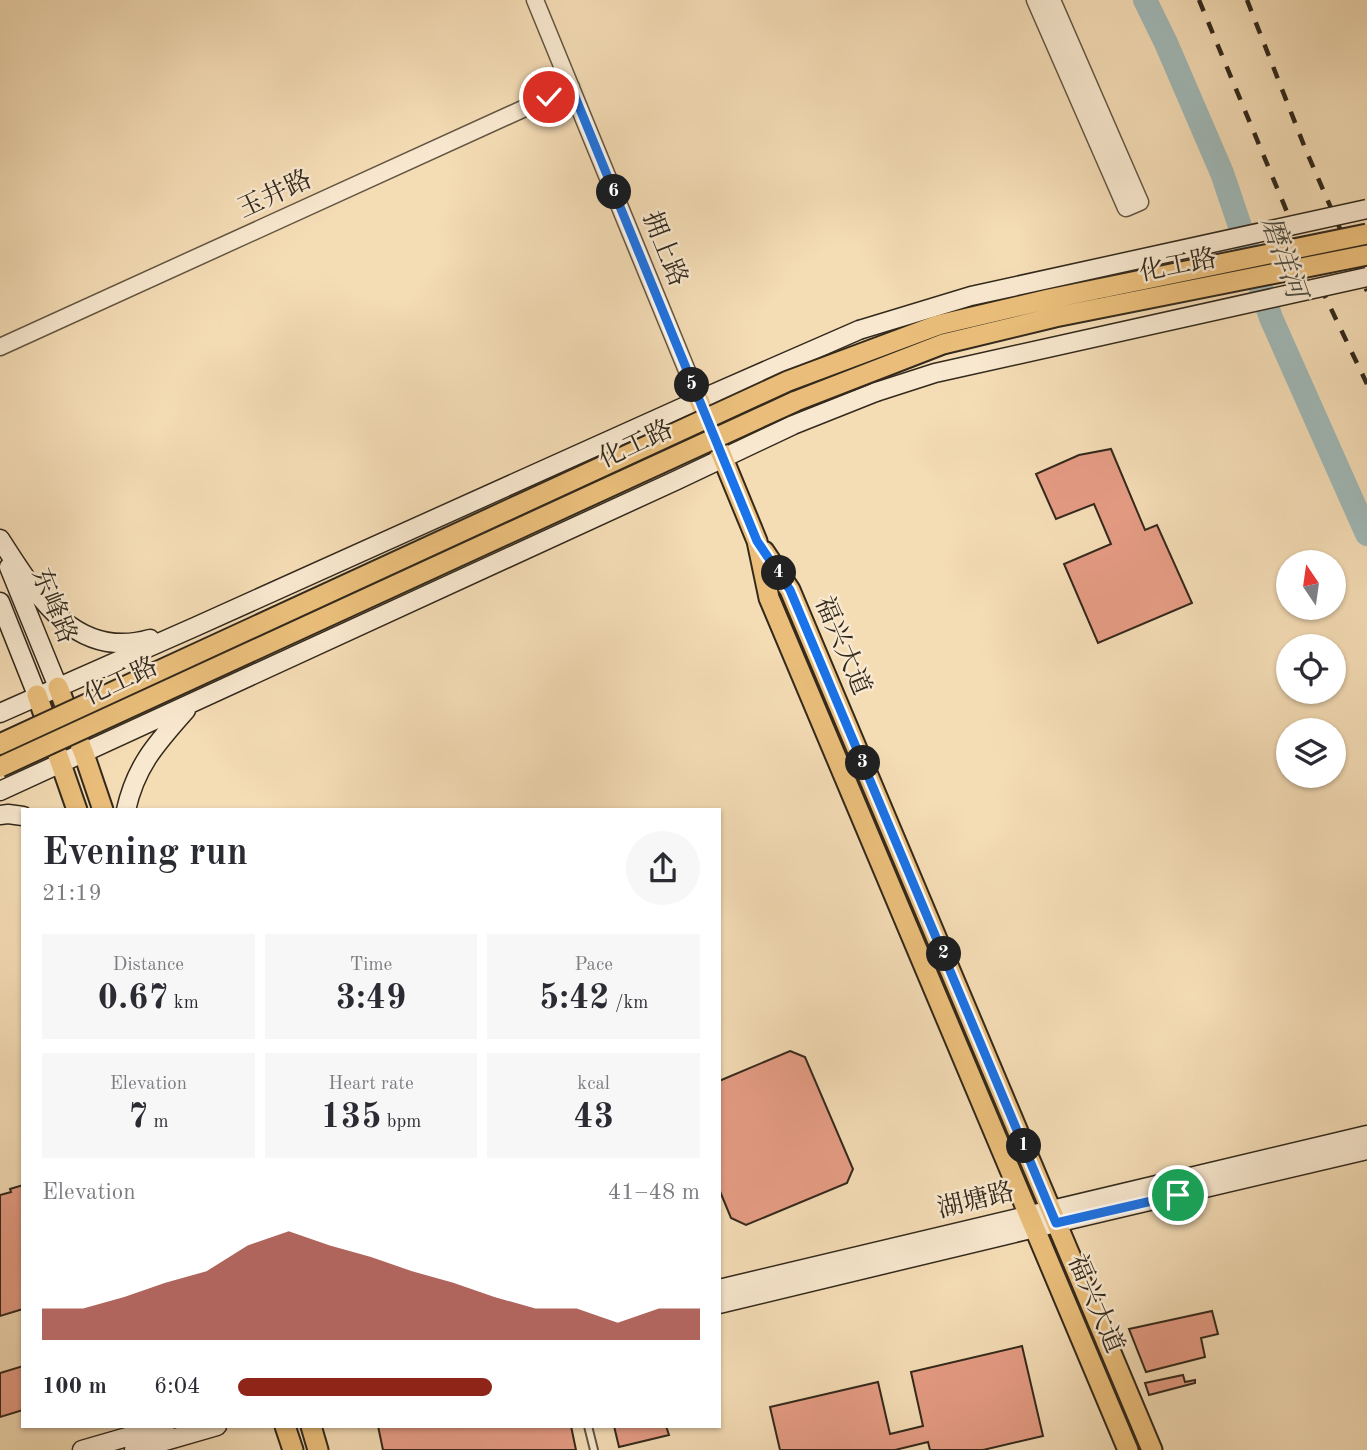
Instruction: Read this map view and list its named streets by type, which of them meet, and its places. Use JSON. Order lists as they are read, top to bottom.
{
  "streets": {
    "main road": [
      "化工路",
      "东峰路",
      "福兴大道",
      "湖塘路"
    ],
    "street": ["玉井路", "拥上路"]
  },
  "crossings": [
    ["玉井路", "拥上路"],
    ["福兴大道", "湖塘路"]
  ],
  "water": ["磨洋河"],
  "north": "top",
  "page": {
    "pins": [
      "6",
      "5",
      "4",
      "3",
      "2",
      "1"
    ],
    "heading": ["Evening run", "21:19"],
    "stats": [
      ["Distance", "0.67 km"],
      ["Time", "3:49"],
      ["Pace", "5:42 /km"],
      ["Elevation", "7 m"],
      ["Heart rate", "135 bpm"],
      ["kcal", "43"]
    ],
    "chart": ["Elevation", "41–48 m"],
    "list": [
      {
        "name": "100 m",
        "note": "6:04"
      }
    ]
  }
}
